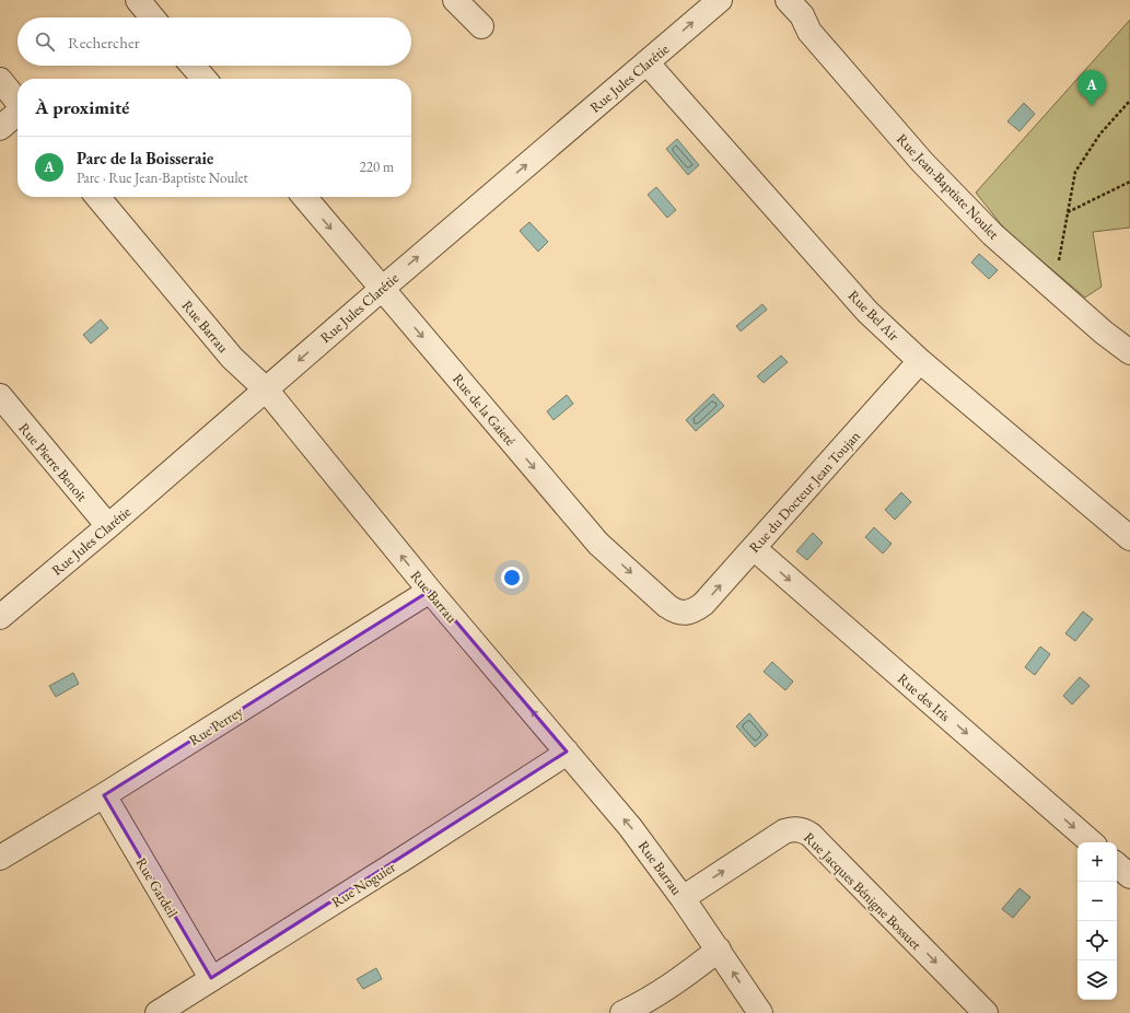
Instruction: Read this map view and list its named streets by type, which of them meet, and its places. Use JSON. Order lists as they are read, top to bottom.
{
  "streets": {
    "street": [
      "Rue Jules Clarétie",
      "Rue Jean-Baptiste Noulet",
      "Rue Bel Air",
      "Rue Barrau",
      "Rue de la Gaieté",
      "Rue Pierre Benoit",
      "Rue du Docteur Jean Toujan",
      "Rue des Iris",
      "Rue Perrey",
      "Rue Noguier",
      "Rue Gardeil",
      "Rue Jacques Bénigne Bossuet"
    ]
  },
  "crossings": [
    ["Rue Jules Clarétie", "Rue Bel Air"],
    ["Rue Jules Clarétie", "Rue Barrau"],
    ["Rue Jules Clarétie", "Rue de la Gaieté"],
    ["Rue Jules Clarétie", "Rue Pierre Benoit"],
    ["Rue Bel Air", "Rue du Docteur Jean Toujan"],
    ["Rue Barrau", "Rue Perrey"],
    ["Rue Barrau", "Rue Noguier"],
    ["Rue Barrau", "Rue Jacques Bénigne Bossuet"],
    ["Rue de la Gaieté", "Rue du Docteur Jean Toujan"],
    ["Rue du Docteur Jean Toujan", "Rue des Iris"],
    ["Rue Perrey", "Rue Gardeil"],
    ["Rue Noguier", "Rue Gardeil"]
  ],
  "one_way": [
    "Rue Barrau",
    "Rue de la Gaieté",
    "Rue des Iris",
    "Rue Jacques Bénigne Bossuet"
  ],
  "page": {
    "search": "Rechercher",
    "pins": "A",
    "heading": "À proximité",
    "list": [
      {
        "mark": "A",
        "name": "Parc de la Boisseraie",
        "note": "Parc · Rue Jean-Baptiste Noulet",
        "value": "220 m"
      }
    ],
    "map_buttons": ["+", "−"]
  }
}
